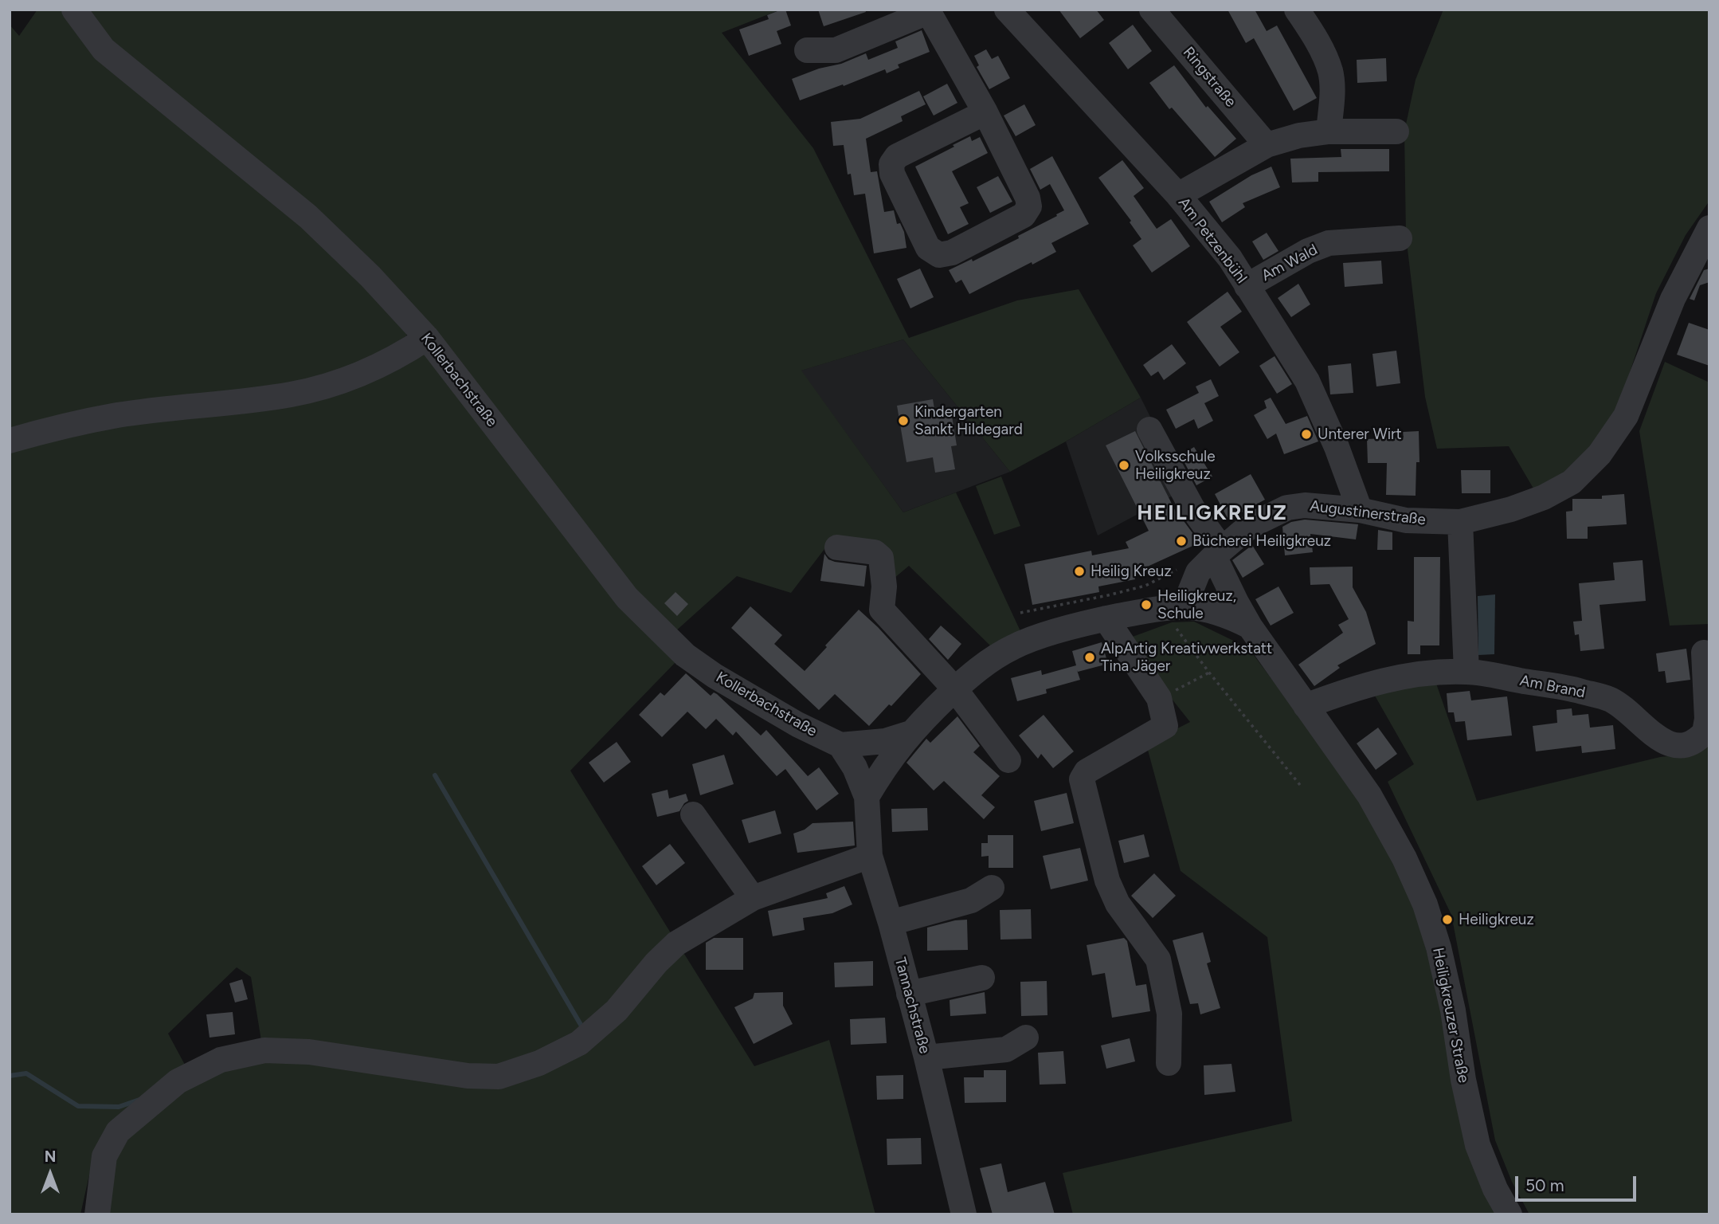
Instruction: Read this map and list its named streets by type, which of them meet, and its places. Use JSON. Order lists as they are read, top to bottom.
{
  "streets": {
    "street": [
      "Ringstraße",
      "Am Petzenbühl",
      "Am Wald",
      "Kollerbachstraße",
      "Augustinerstraße",
      "Am Brand",
      "Tannachstraße",
      "Heiligkreuzer Straße"
    ]
  },
  "crossings": [
    ["Am Petzenbühl", "Am Wald"],
    ["Am Petzenbühl", "Augustinerstraße"],
    ["Kollerbachstraße", "Tannachstraße"],
    ["Augustinerstraße", "Heiligkreuzer Straße"],
    ["Am Brand", "Heiligkreuzer Straße"]
  ],
  "districts": ["HEILIGKREUZ"],
  "places": [
    "Kindergarten Sankt Hildegard",
    "Unterer Wirt",
    "Volksschule Heiligkreuz",
    "Bücherei Heiligkreuz",
    "Heilig Kreuz",
    "Heiligkreuz, Schule",
    "AlpArtig Kreativwerkstatt Tina Jäger",
    "Heiligkreuz"
  ],
  "scale_bar": "50 m",
  "north": "top"
}
